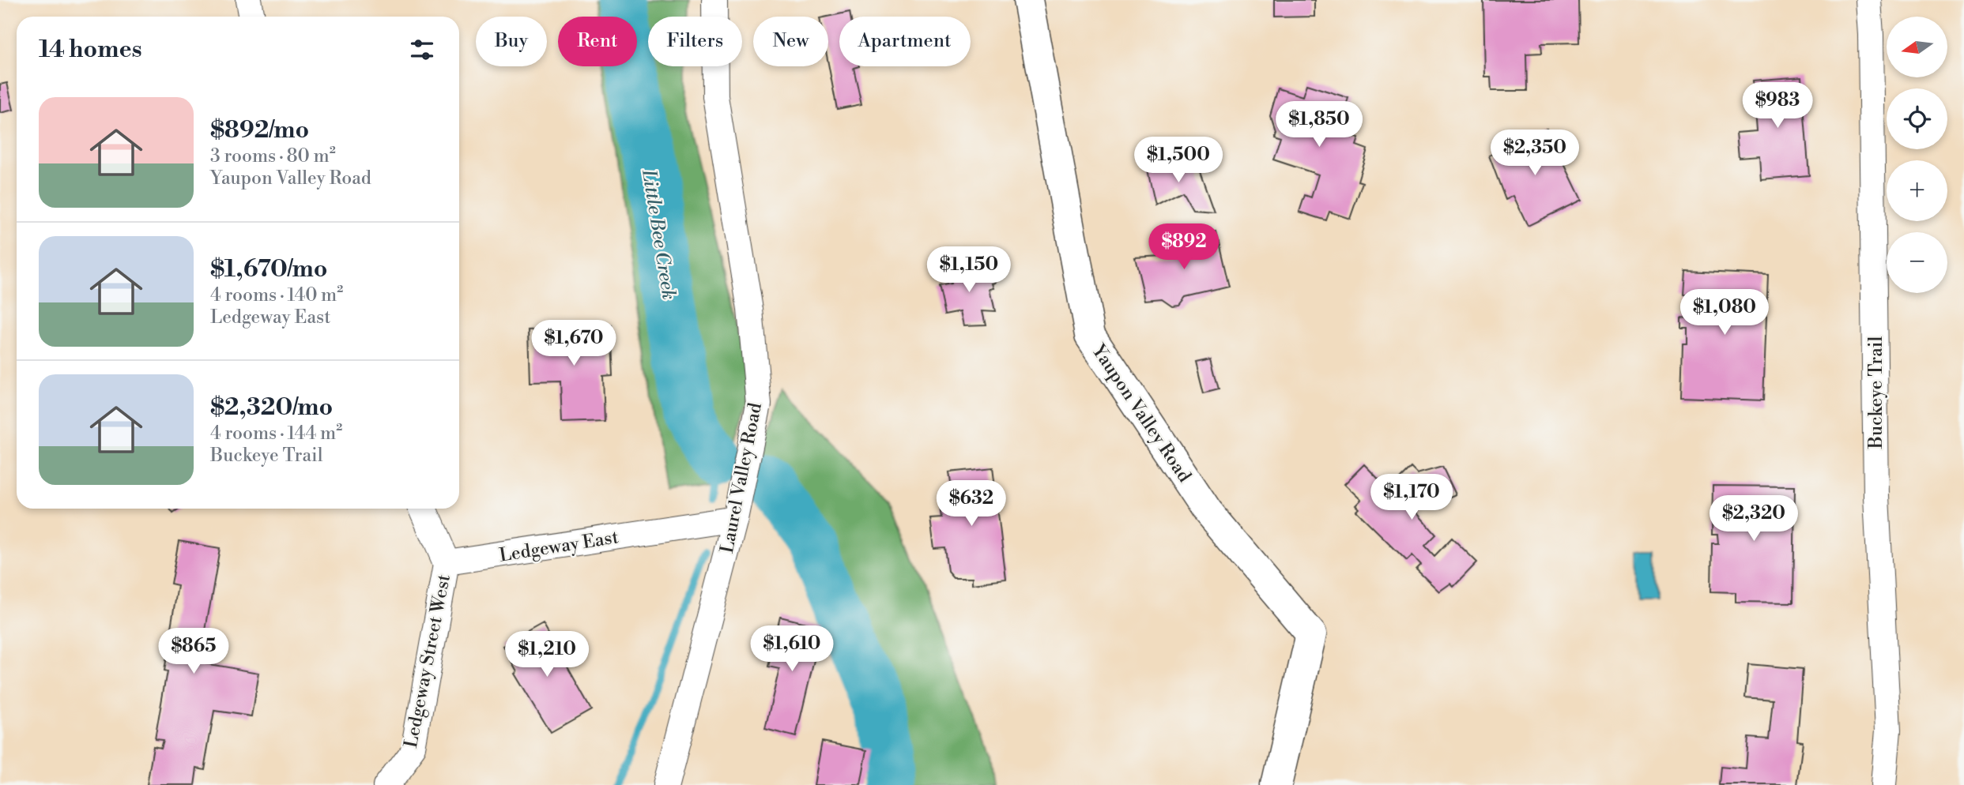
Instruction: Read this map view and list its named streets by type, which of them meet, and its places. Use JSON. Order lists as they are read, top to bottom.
{
  "streets": {
    "street": [
      "Buckeye Trail",
      "Yaupon Valley Road",
      "Laurel Valley Road",
      "Ledgeway East",
      "Ledgeway Street West"
    ]
  },
  "crossings": [
    ["Laurel Valley Road", "Ledgeway East"],
    ["Ledgeway East", "Ledgeway Street West"]
  ],
  "water": ["Little Bee Creek"],
  "north": "left",
  "page": {
    "map_buttons": ["+", "−"],
    "chip": [
      "Buy",
      "Rent",
      "Filters",
      "New",
      "Apartment"
    ],
    "heading": "14 homes",
    "price": [
      "$983",
      "$1,850",
      "$2,350",
      "$1,500",
      "$892",
      "$1,150",
      "$1,080",
      "$1,670",
      "$1,170",
      "$632",
      "$2,320",
      "$1,610",
      "$865",
      "$1,210"
    ],
    "list": [
      {
        "name": "$892/mo",
        "note": "3 rooms · 80 m² · Yaupon Valley Road"
      },
      {
        "name": "$1,670/mo",
        "note": "4 rooms · 140 m² · Ledgeway East"
      },
      {
        "name": "$2,320/mo",
        "note": "4 rooms · 144 m² · Buckeye Trail"
      }
    ]
  }
}
